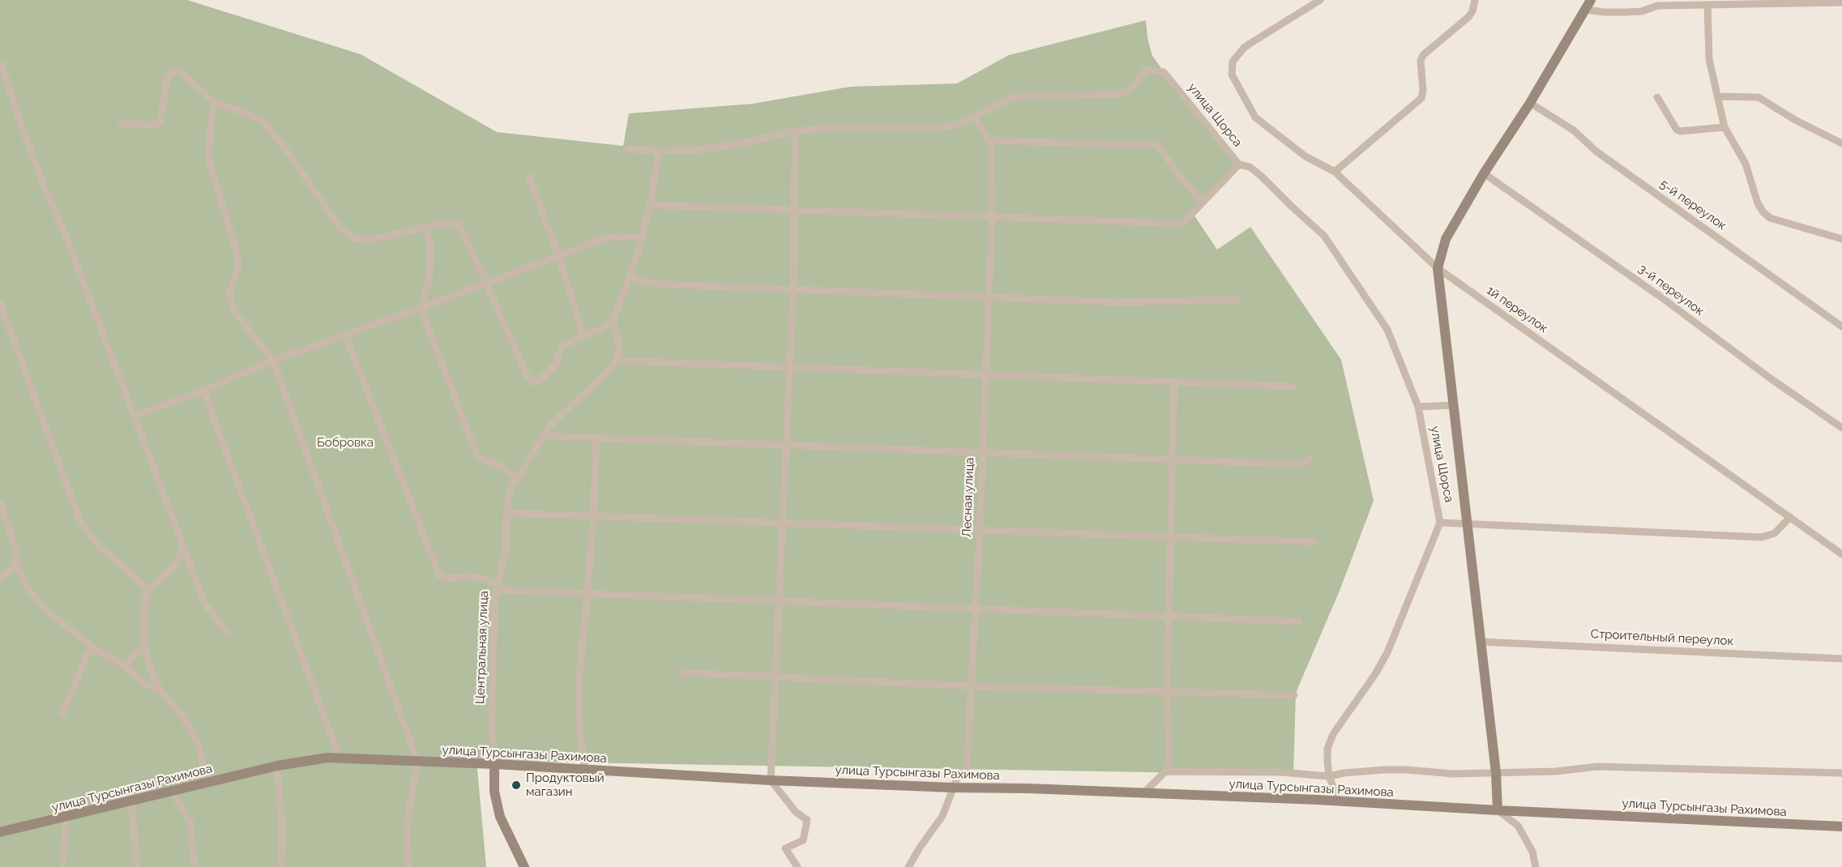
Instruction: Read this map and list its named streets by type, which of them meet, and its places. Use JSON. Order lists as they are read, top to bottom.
{
  "streets": {
    "street": [
      "улица Щорса",
      "5-й переулок",
      "3-й переулок",
      "1й переулок",
      "Лесная улица",
      "Строительный переулок",
      "Центральная улица",
      "улица Турсынгазы Рахимова"
    ]
  },
  "crossings": [
    ["улица Щорса", "5-й переулок"],
    ["улица Щорса", "3-й переулок"],
    ["улица Щорса", "1й переулок"],
    ["улица Щорса", "Строительный переулок"],
    ["улица Щорса", "улица Турсынгазы Рахимова"],
    ["Лесная улица", "улица Турсынгазы Рахимова"],
    ["Центральная улица", "улица Турсынгазы Рахимова"]
  ],
  "parks": ["Бобровка"],
  "places": ["Продуктовый магазин"]
}
